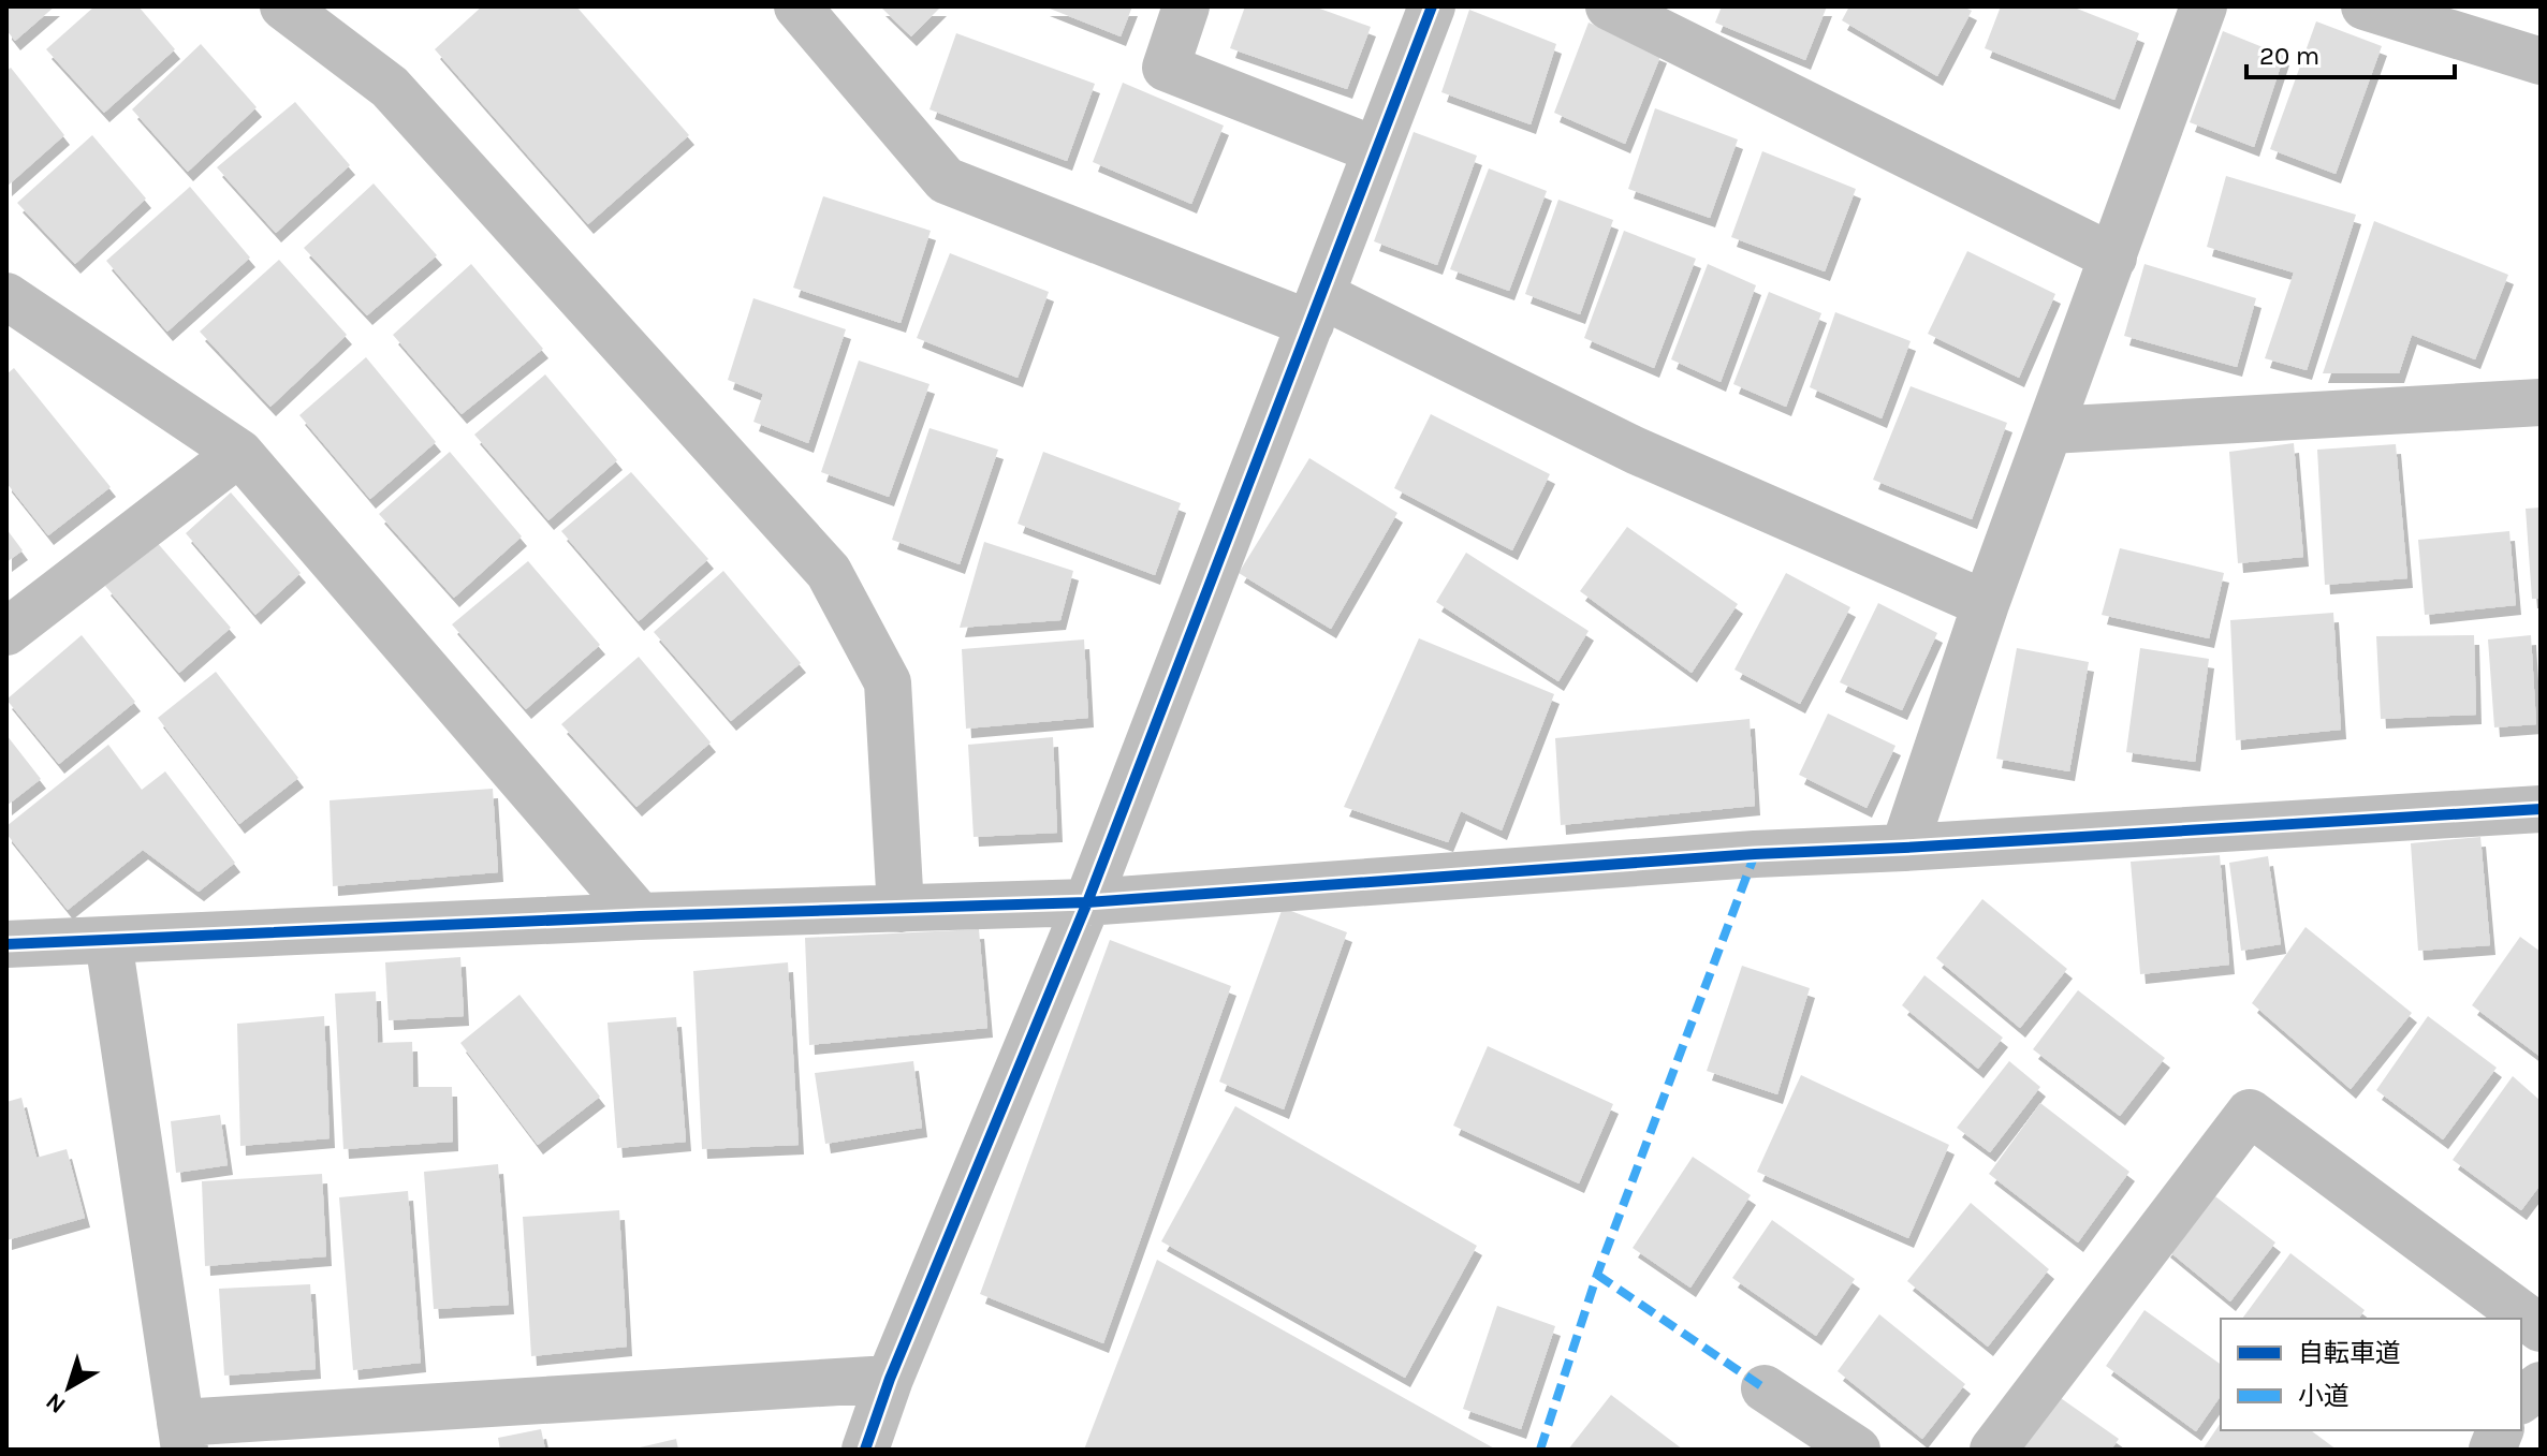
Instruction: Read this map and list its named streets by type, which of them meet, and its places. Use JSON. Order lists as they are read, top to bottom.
{
  "legend": ["自転車道", "小道"],
  "scale_bar": "20 m",
  "north": "bottom left"
}
